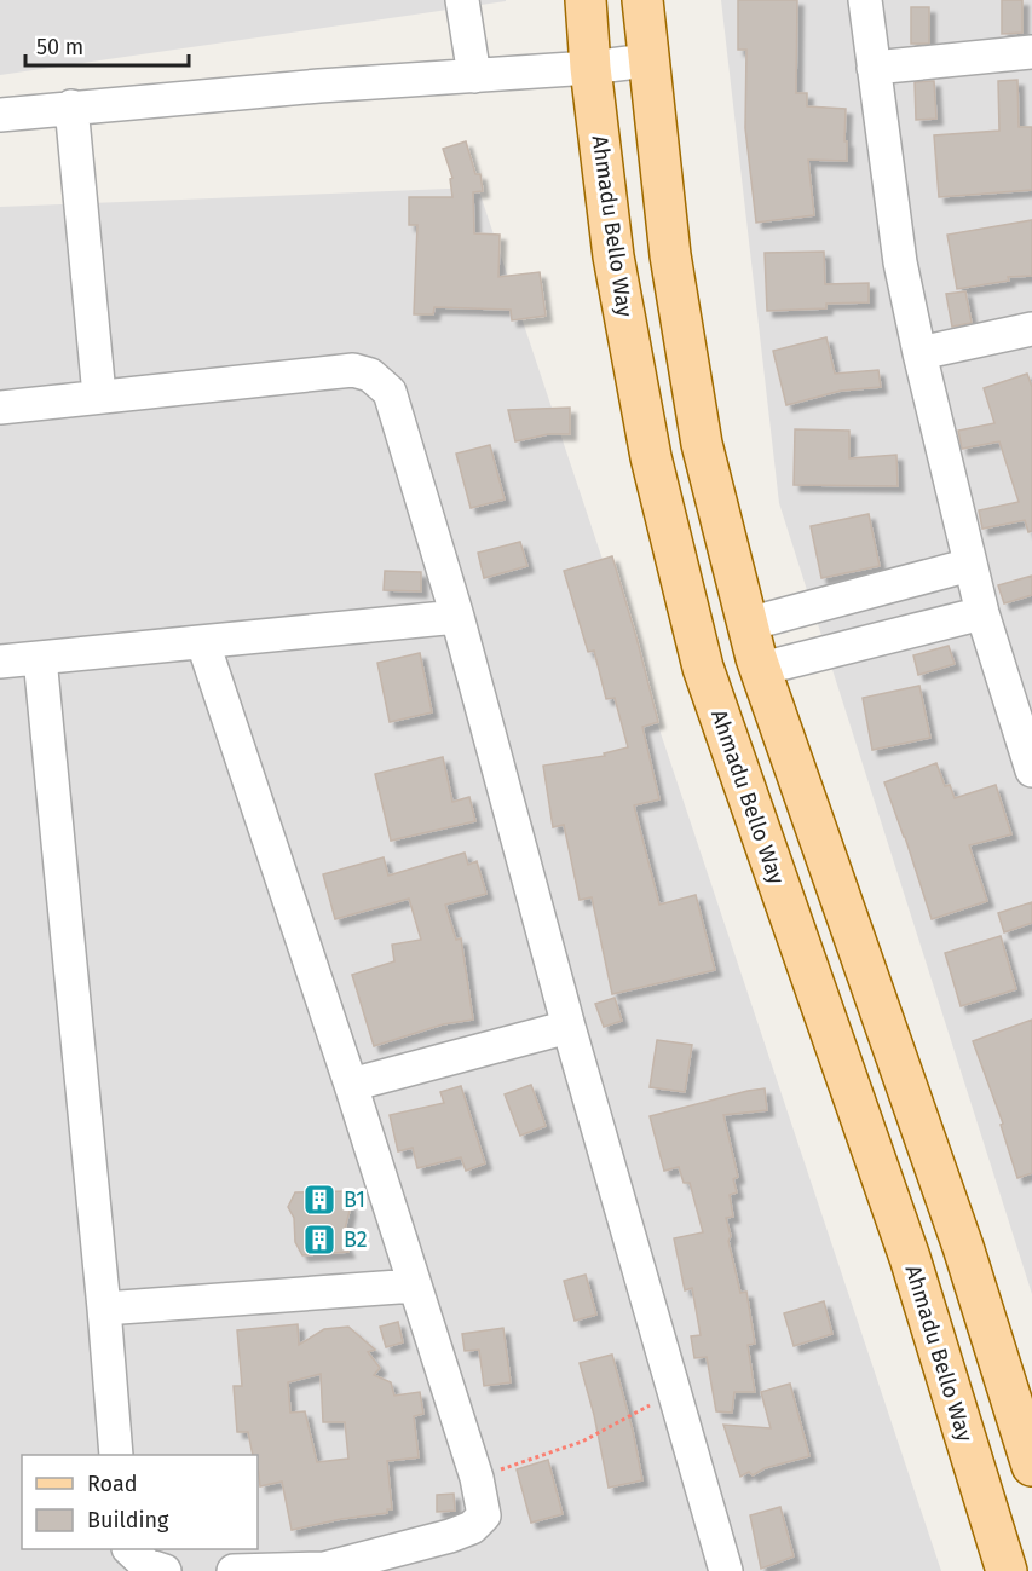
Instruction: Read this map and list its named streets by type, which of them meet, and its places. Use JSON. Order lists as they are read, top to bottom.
{
  "streets": {
    "main road": ["Ahmadu Bello Way"]
  },
  "places": {
    "building": ["B1", "B2"]
  },
  "legend": ["Road", "Building"],
  "scale_bar": "50 m"
}
